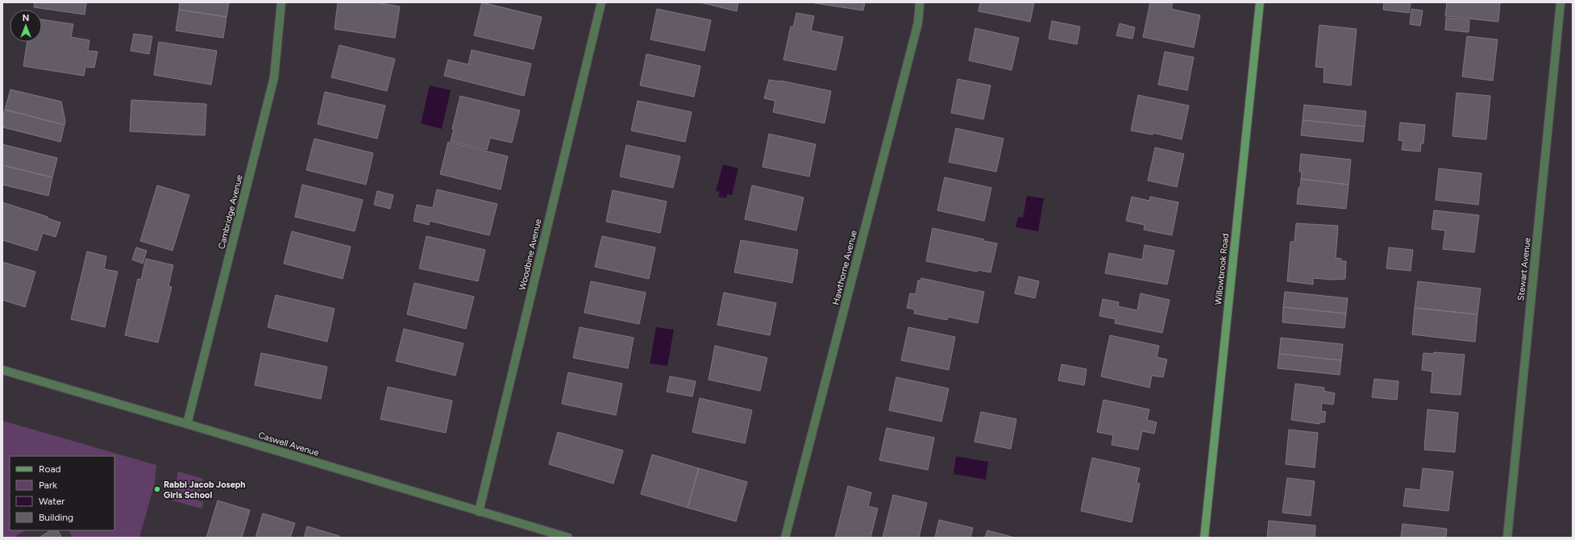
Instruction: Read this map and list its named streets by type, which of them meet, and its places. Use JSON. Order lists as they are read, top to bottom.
{
  "streets": {
    "street": [
      "Cambridge Avenue",
      "Woodbine Avenue",
      "Hawthorne Avenue",
      "Willowbrook Road",
      "Stewart Avenue",
      "Caswell Avenue"
    ]
  },
  "crossings": [
    ["Cambridge Avenue", "Caswell Avenue"],
    ["Woodbine Avenue", "Caswell Avenue"]
  ],
  "places": ["Rabbi Jacob Joseph Girls School"],
  "legend": [
    "Road",
    "Park",
    "Water",
    "Building"
  ],
  "north": "top"
}
